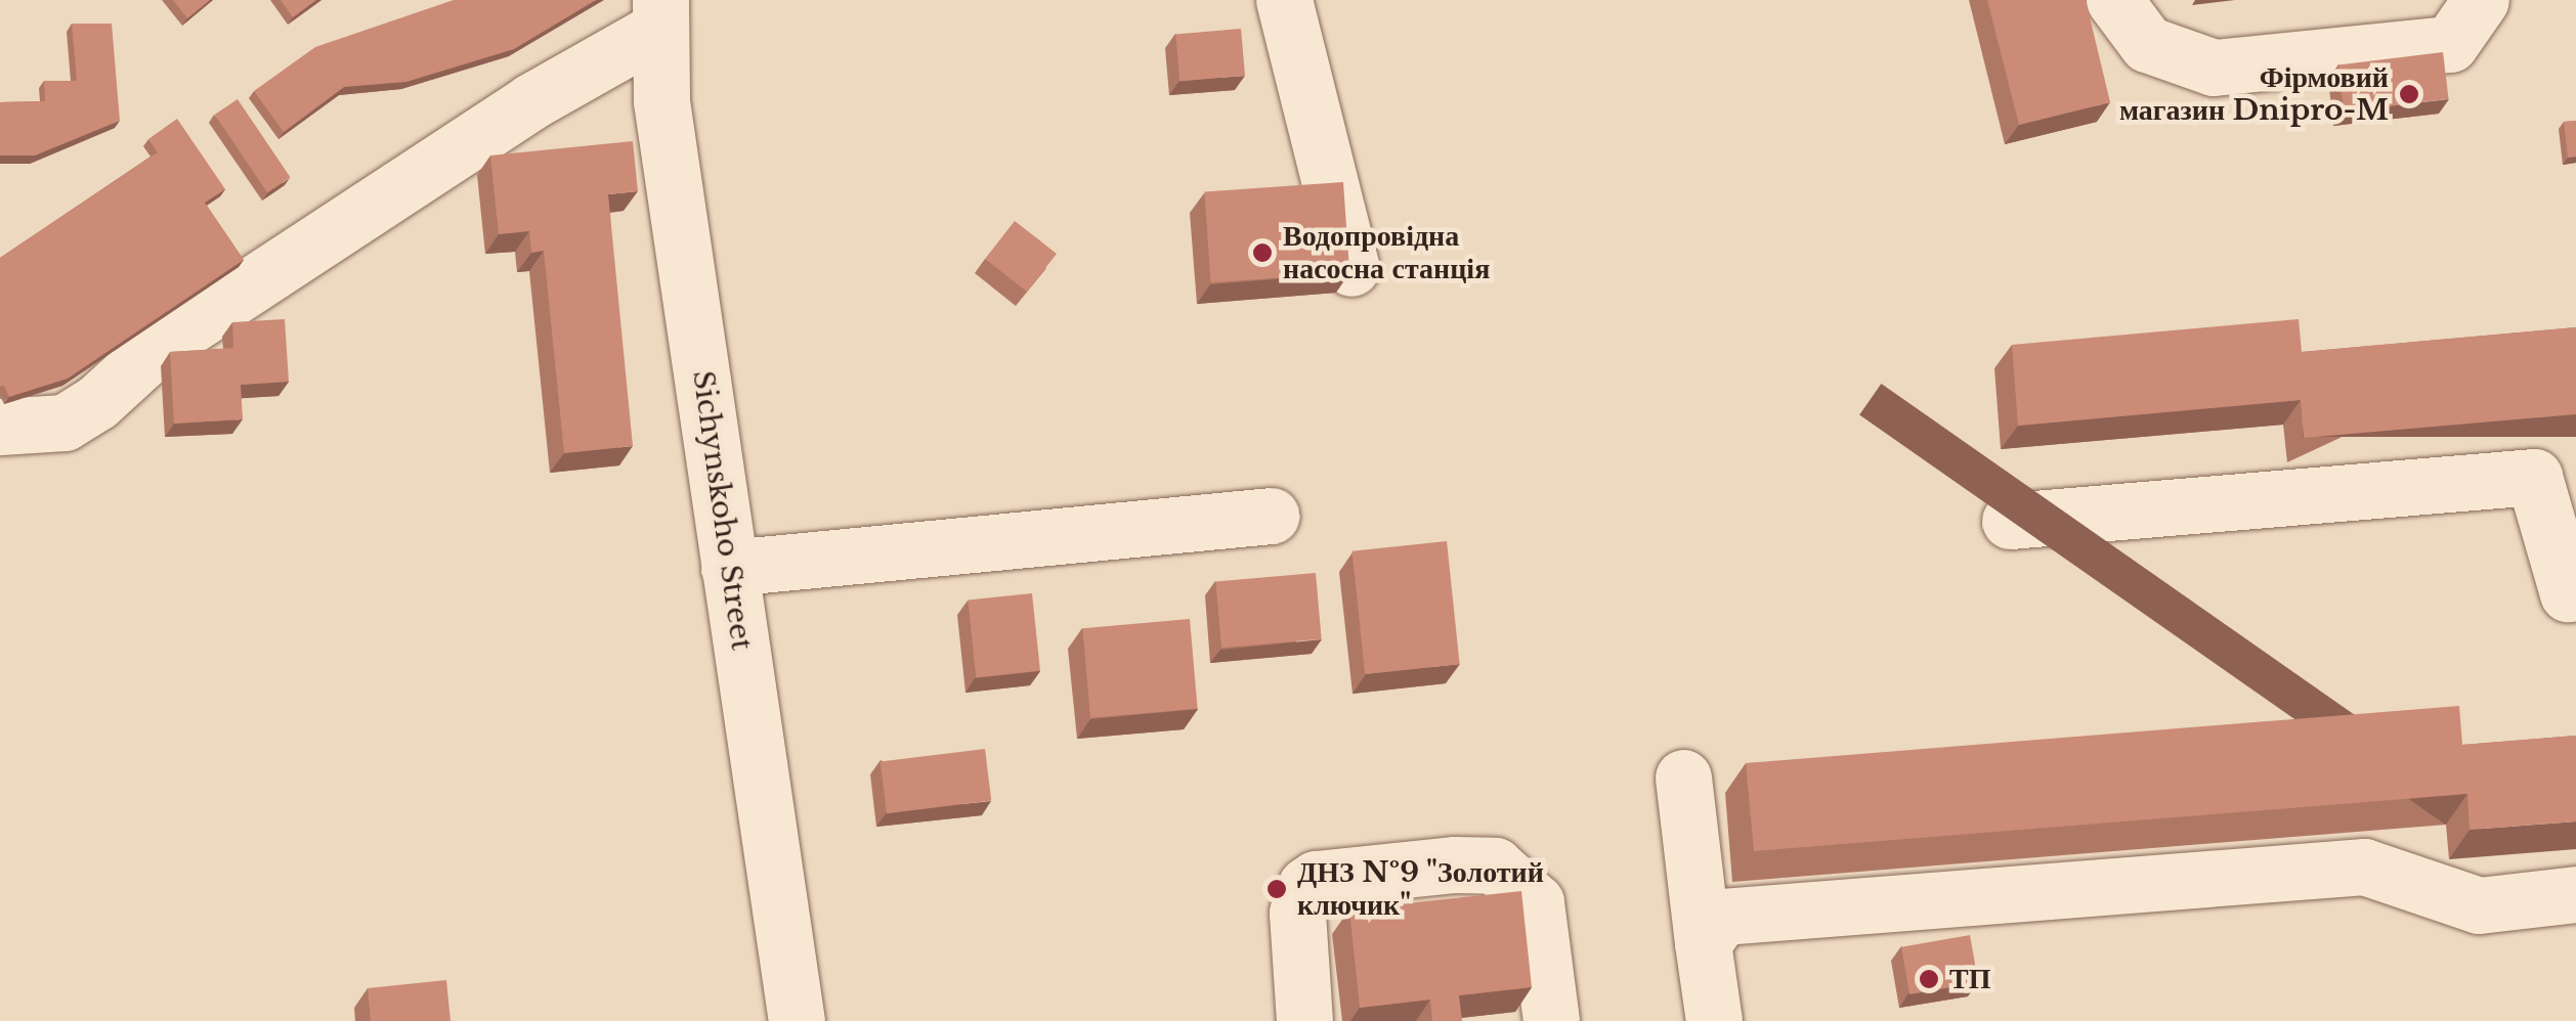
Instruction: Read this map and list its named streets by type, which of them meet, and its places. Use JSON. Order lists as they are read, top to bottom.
{
  "streets": {
    "street": ["Sichynskoho Street"]
  },
  "places": [
    "Фірмовий магазин Dnipro-M",
    "Водопровідна насосна станція",
    "ДНЗ №9 \"Золотий ключик\"",
    "ТП"
  ]
}
